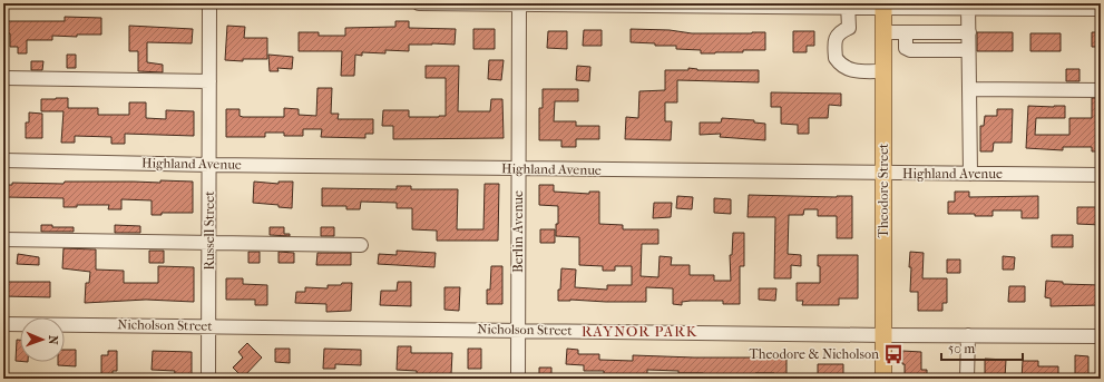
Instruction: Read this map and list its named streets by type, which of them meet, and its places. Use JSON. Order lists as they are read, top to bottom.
{
  "streets": {
    "main road": ["Theodore Street"],
    "street": [
      "Highland Avenue",
      "Russell Street",
      "Berlin Avenue",
      "Nicholson Street"
    ]
  },
  "crossings": [
    ["Highland Avenue", "Theodore Street"],
    ["Highland Avenue", "Russell Street"],
    ["Highland Avenue", "Berlin Avenue"],
    ["Theodore Street", "Nicholson Street"],
    ["Russell Street", "Nicholson Street"],
    ["Berlin Avenue", "Nicholson Street"]
  ],
  "districts": ["RAYNOR PARK"],
  "places": {
    "bus stop": ["Theodore & Nicholson"]
  },
  "scale_bar": "50 m",
  "north": "right"
}
